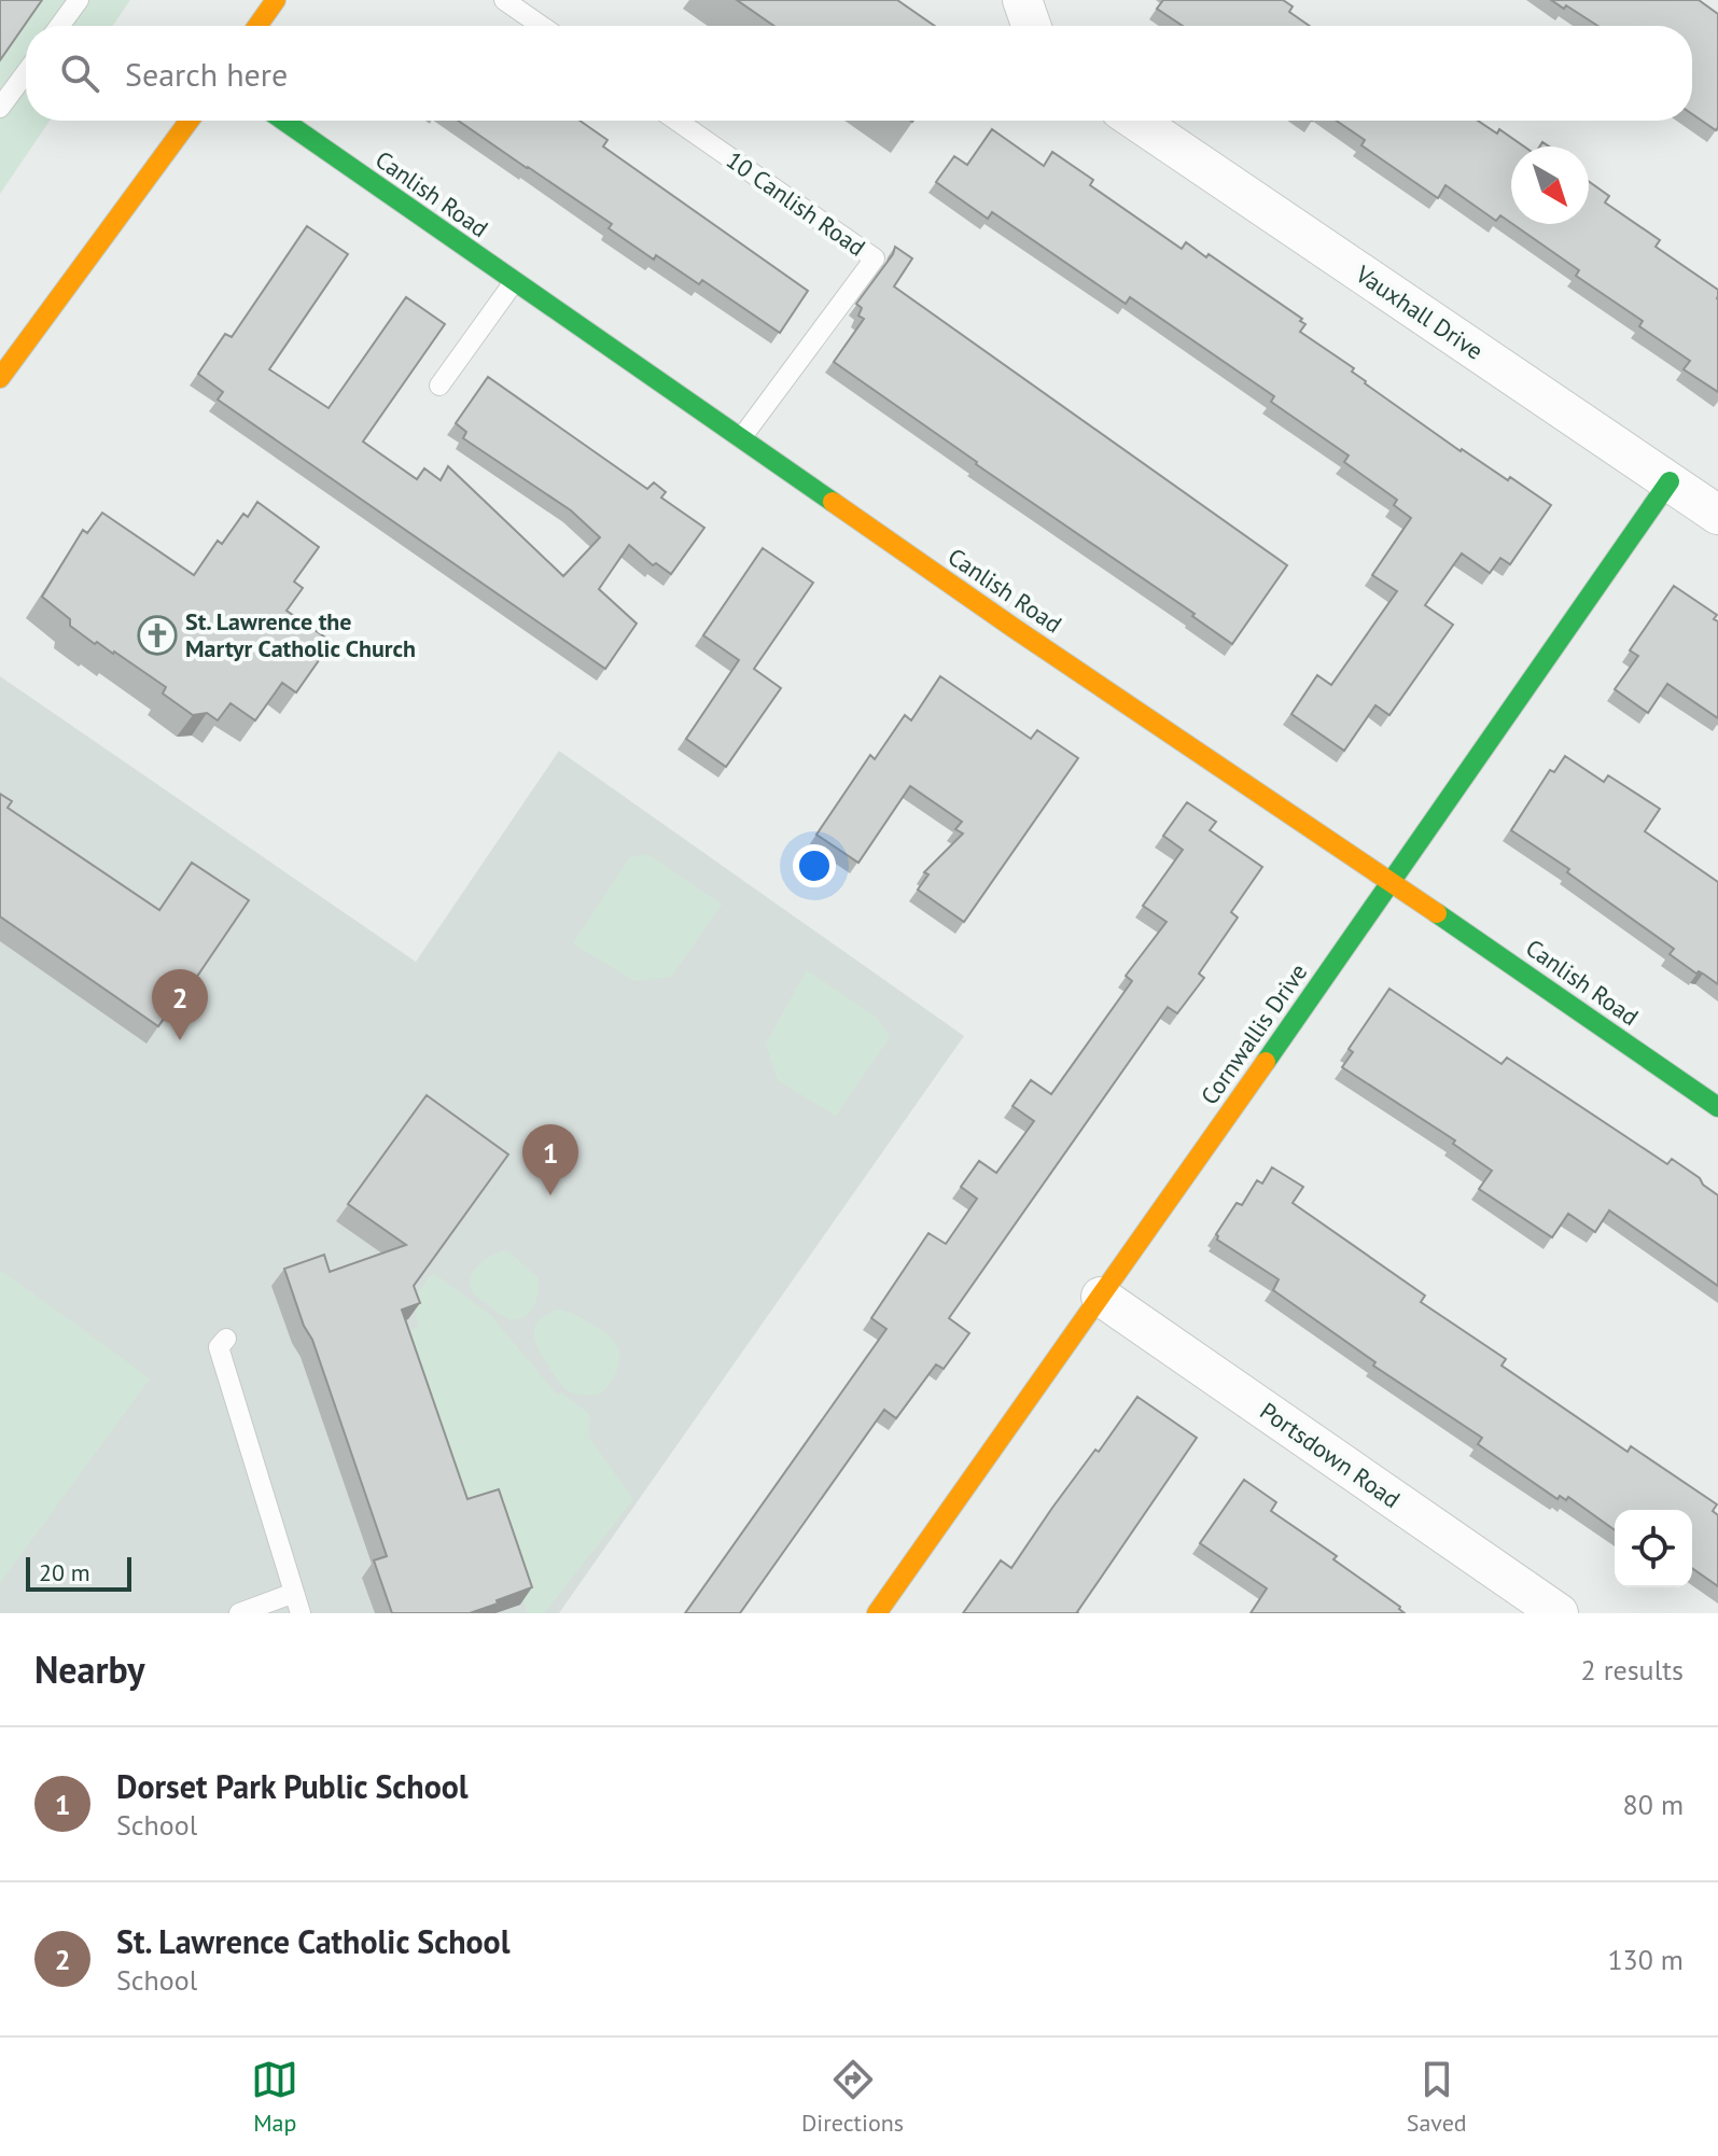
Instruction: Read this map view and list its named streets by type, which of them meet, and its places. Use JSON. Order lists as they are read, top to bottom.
{
  "streets": {
    "street": [
      "Canlish Road",
      "Vauxhall Drive",
      "Cornwallis Drive",
      "Portsdown Road"
    ],
    "lane": ["10 Canlish Road"]
  },
  "crossings": [
    ["Canlish Road", "10 Canlish Road"],
    ["Canlish Road", "Cornwallis Drive"],
    ["Vauxhall Drive", "Cornwallis Drive"],
    ["Cornwallis Drive", "Portsdown Road"]
  ],
  "places": {
    "church": ["St. Lawrence the Martyr Catholic Church"]
  },
  "scale_bar": "20 m",
  "north": "bottom right",
  "page": {
    "search": "Search here",
    "pins": ["2", "1"],
    "scale": "20 m",
    "heading": ["Nearby", "2 results"],
    "list": [
      {
        "mark": "1",
        "name": "Dorset Park Public School",
        "note": "School",
        "value": "80 m"
      },
      {
        "mark": "2",
        "name": "St. Lawrence Catholic School",
        "note": "School",
        "value": "130 m"
      }
    ],
    "nav": ["Map", "Directions", "Saved"]
  }
}
